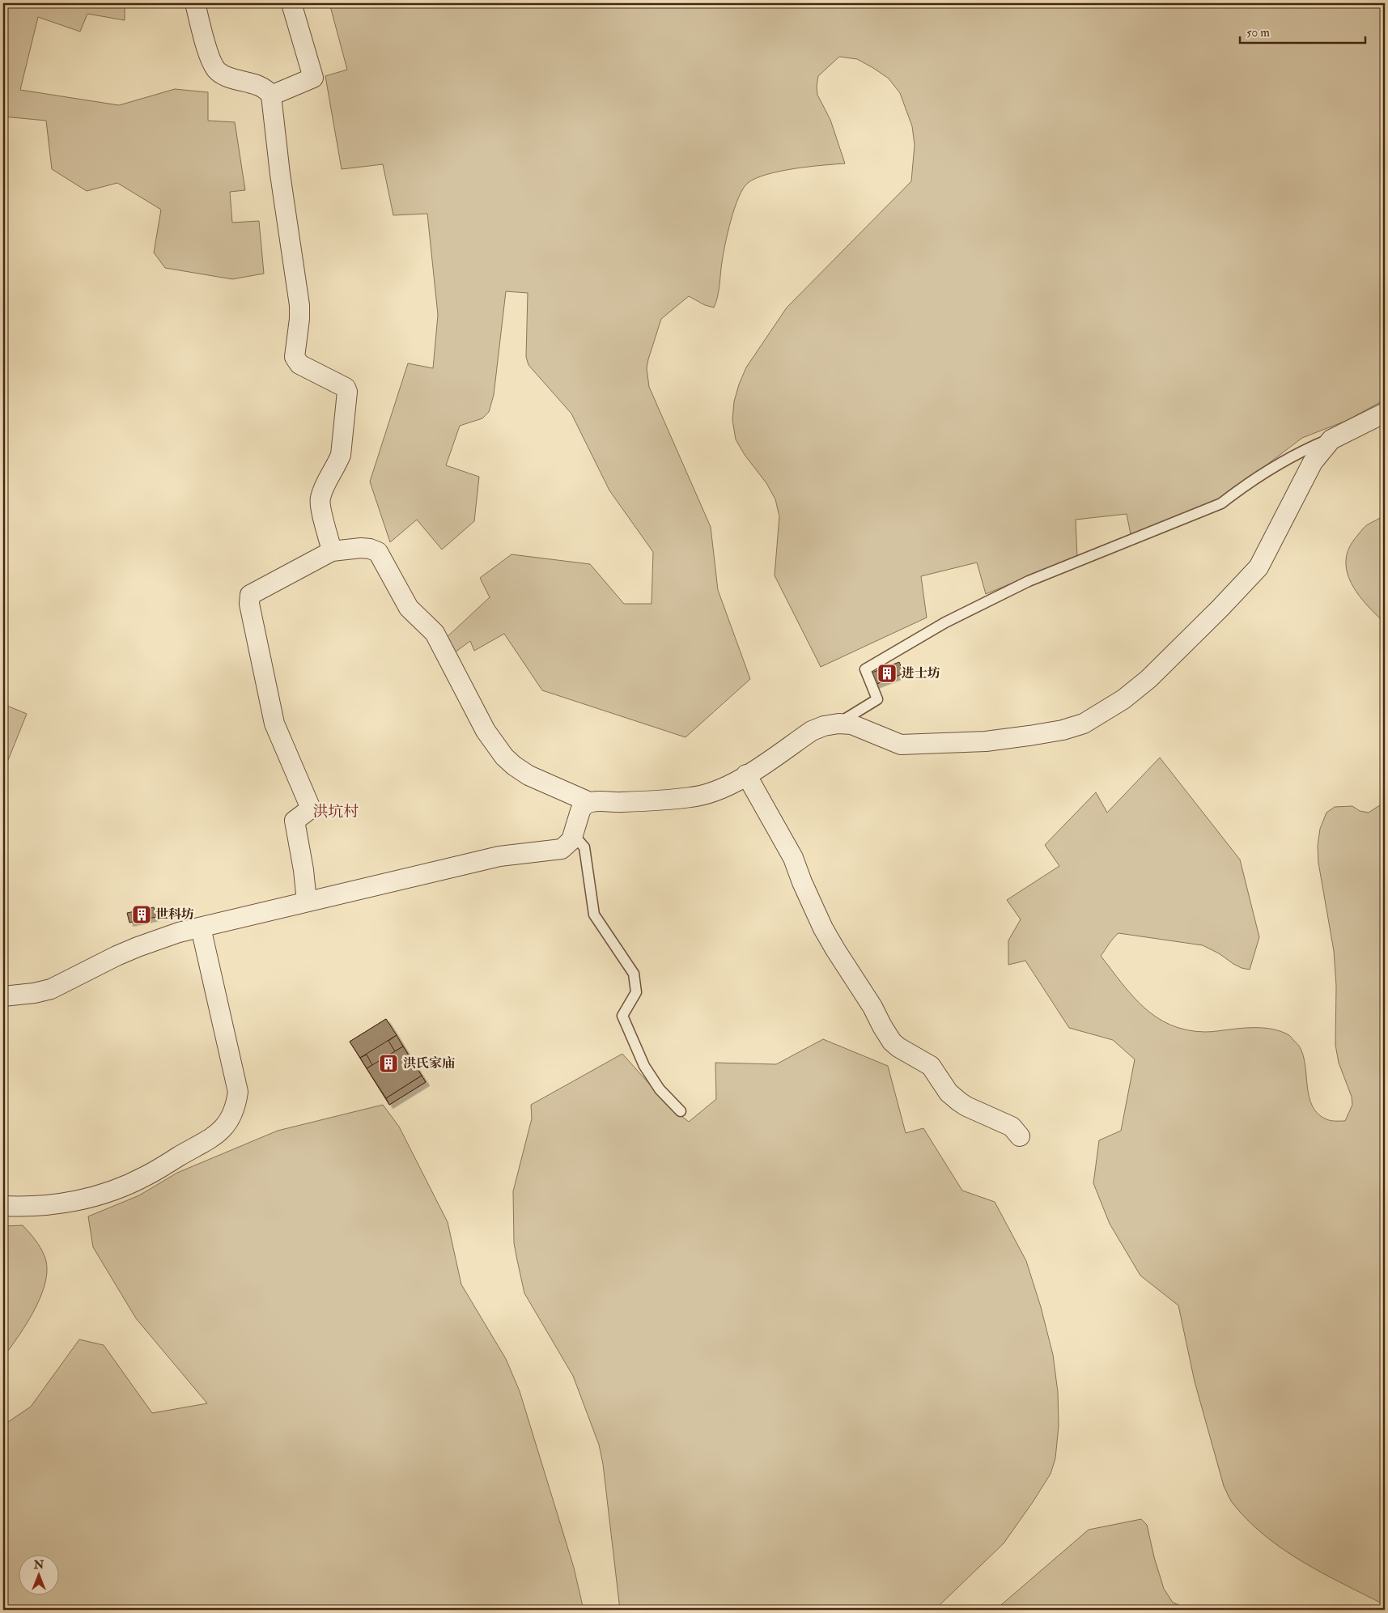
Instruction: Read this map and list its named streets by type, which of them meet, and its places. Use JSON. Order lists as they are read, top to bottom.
{
  "districts": ["洪坑村"],
  "places": {
    "building": ["进士坊", "世科坊", "洪氏家庙"]
  },
  "scale_bar": "50 m",
  "north": "top"
}
